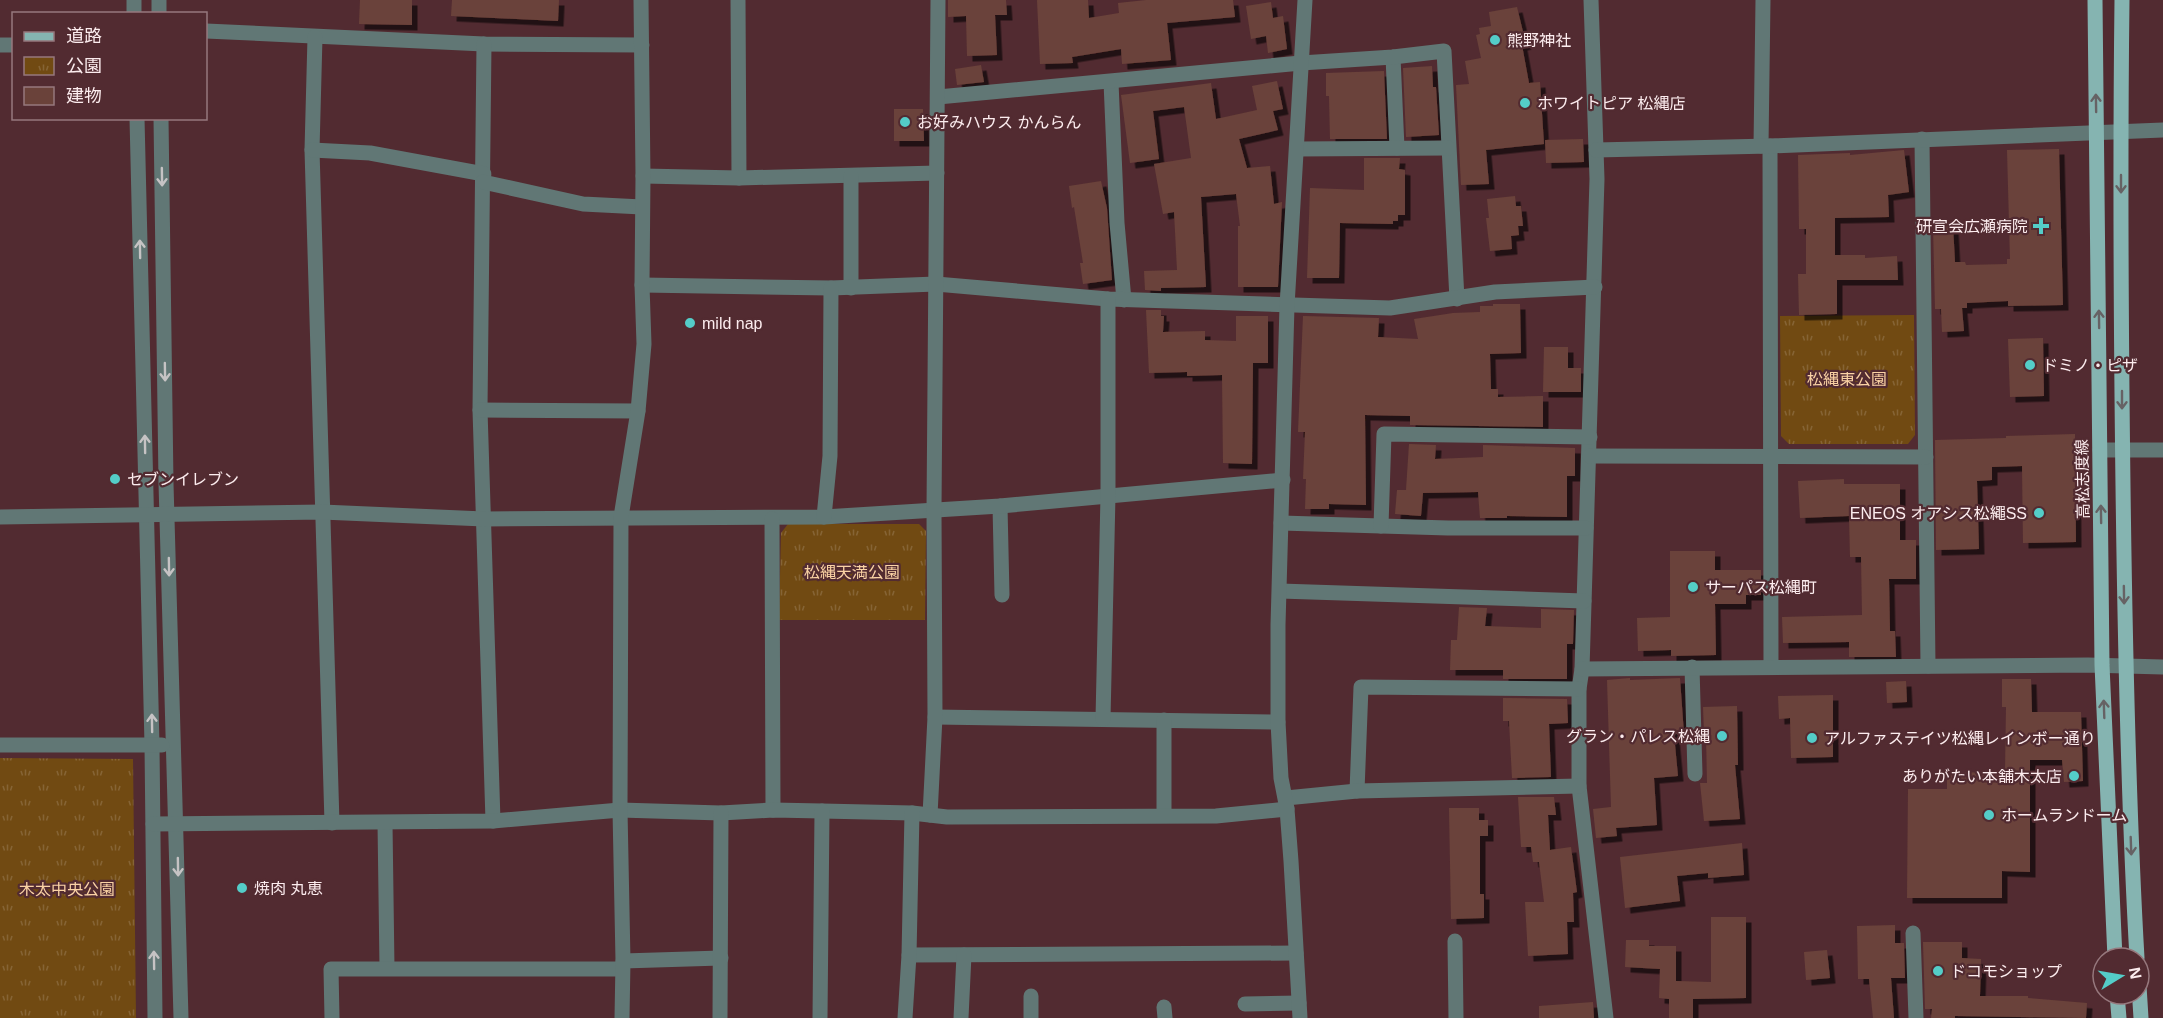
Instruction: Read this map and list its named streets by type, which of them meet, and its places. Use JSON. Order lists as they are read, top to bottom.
{
  "streets": {
    "main road": ["高松志度線"]
  },
  "parks": ["松縄東公園", "松縄天満公園", "木太中央公園"],
  "places": {
    "other": [
      "熊野神社",
      "ホワイトピア 松縄店",
      "お好みハウス かんらん",
      "mild nap",
      "ドミノ・ピザ",
      "セブンイレブン",
      "ENEOS オアシス松繩SS",
      "サーパス松縄町",
      "グラン・パレス松縄",
      "アルファステイツ松縄レインボー通り",
      "ありがたい本舗木太店",
      "ホームランドーム",
      "焼肉 丸恵",
      "ドコモショップ"
    ],
    "health": ["研宣会広瀬病院"]
  },
  "legend": ["道路", "公園", "建物"],
  "north": "right"
}
